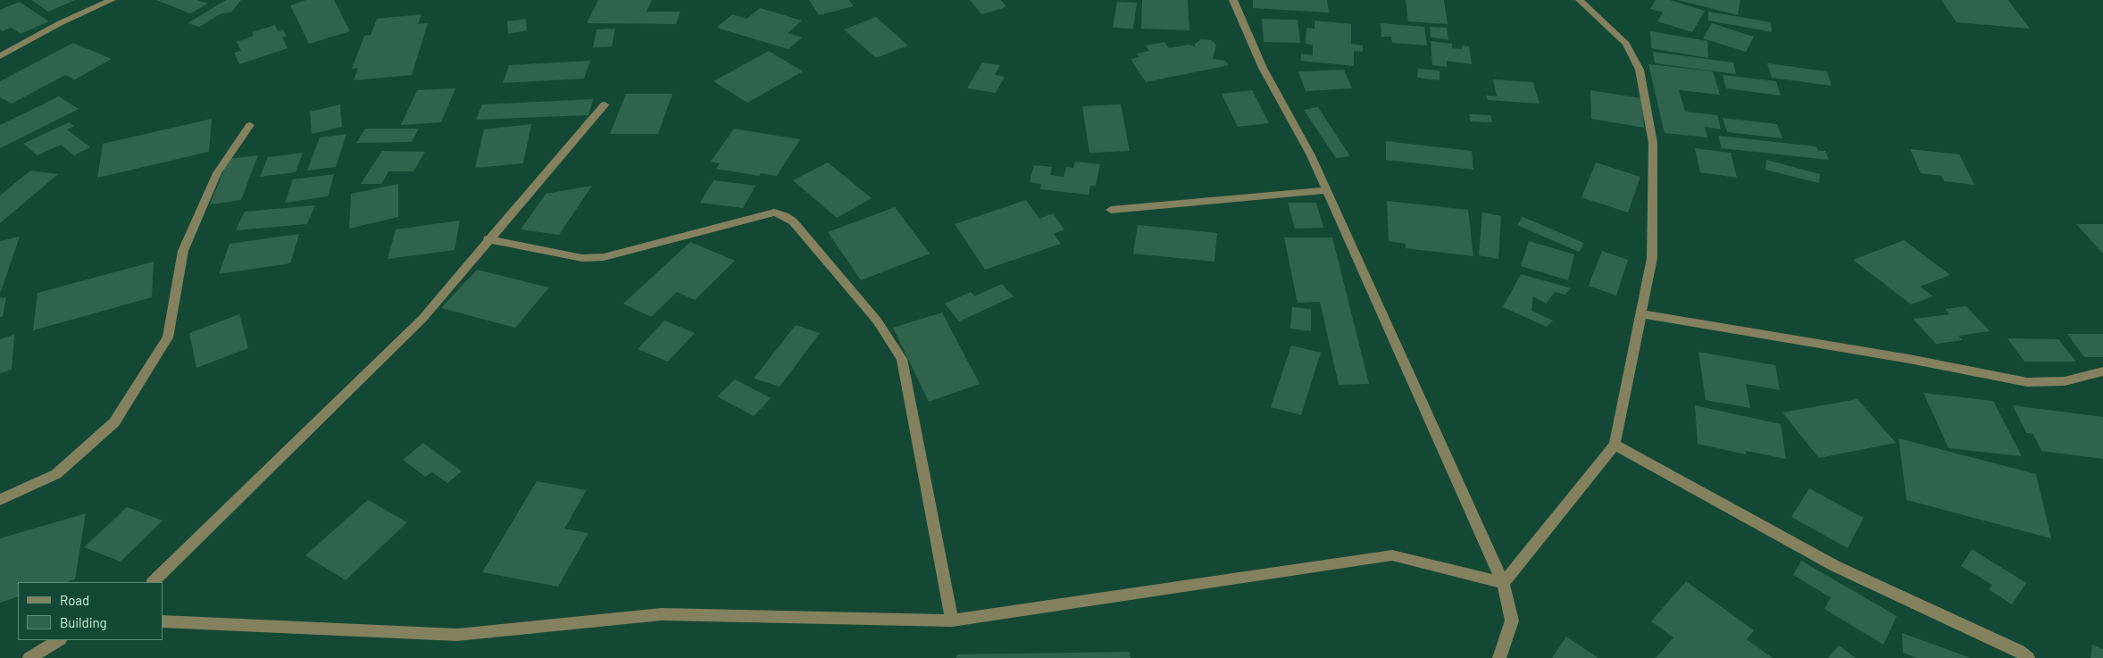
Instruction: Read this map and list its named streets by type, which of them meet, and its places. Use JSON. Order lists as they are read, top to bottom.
{
  "legend": ["Road", "Building"]
}
